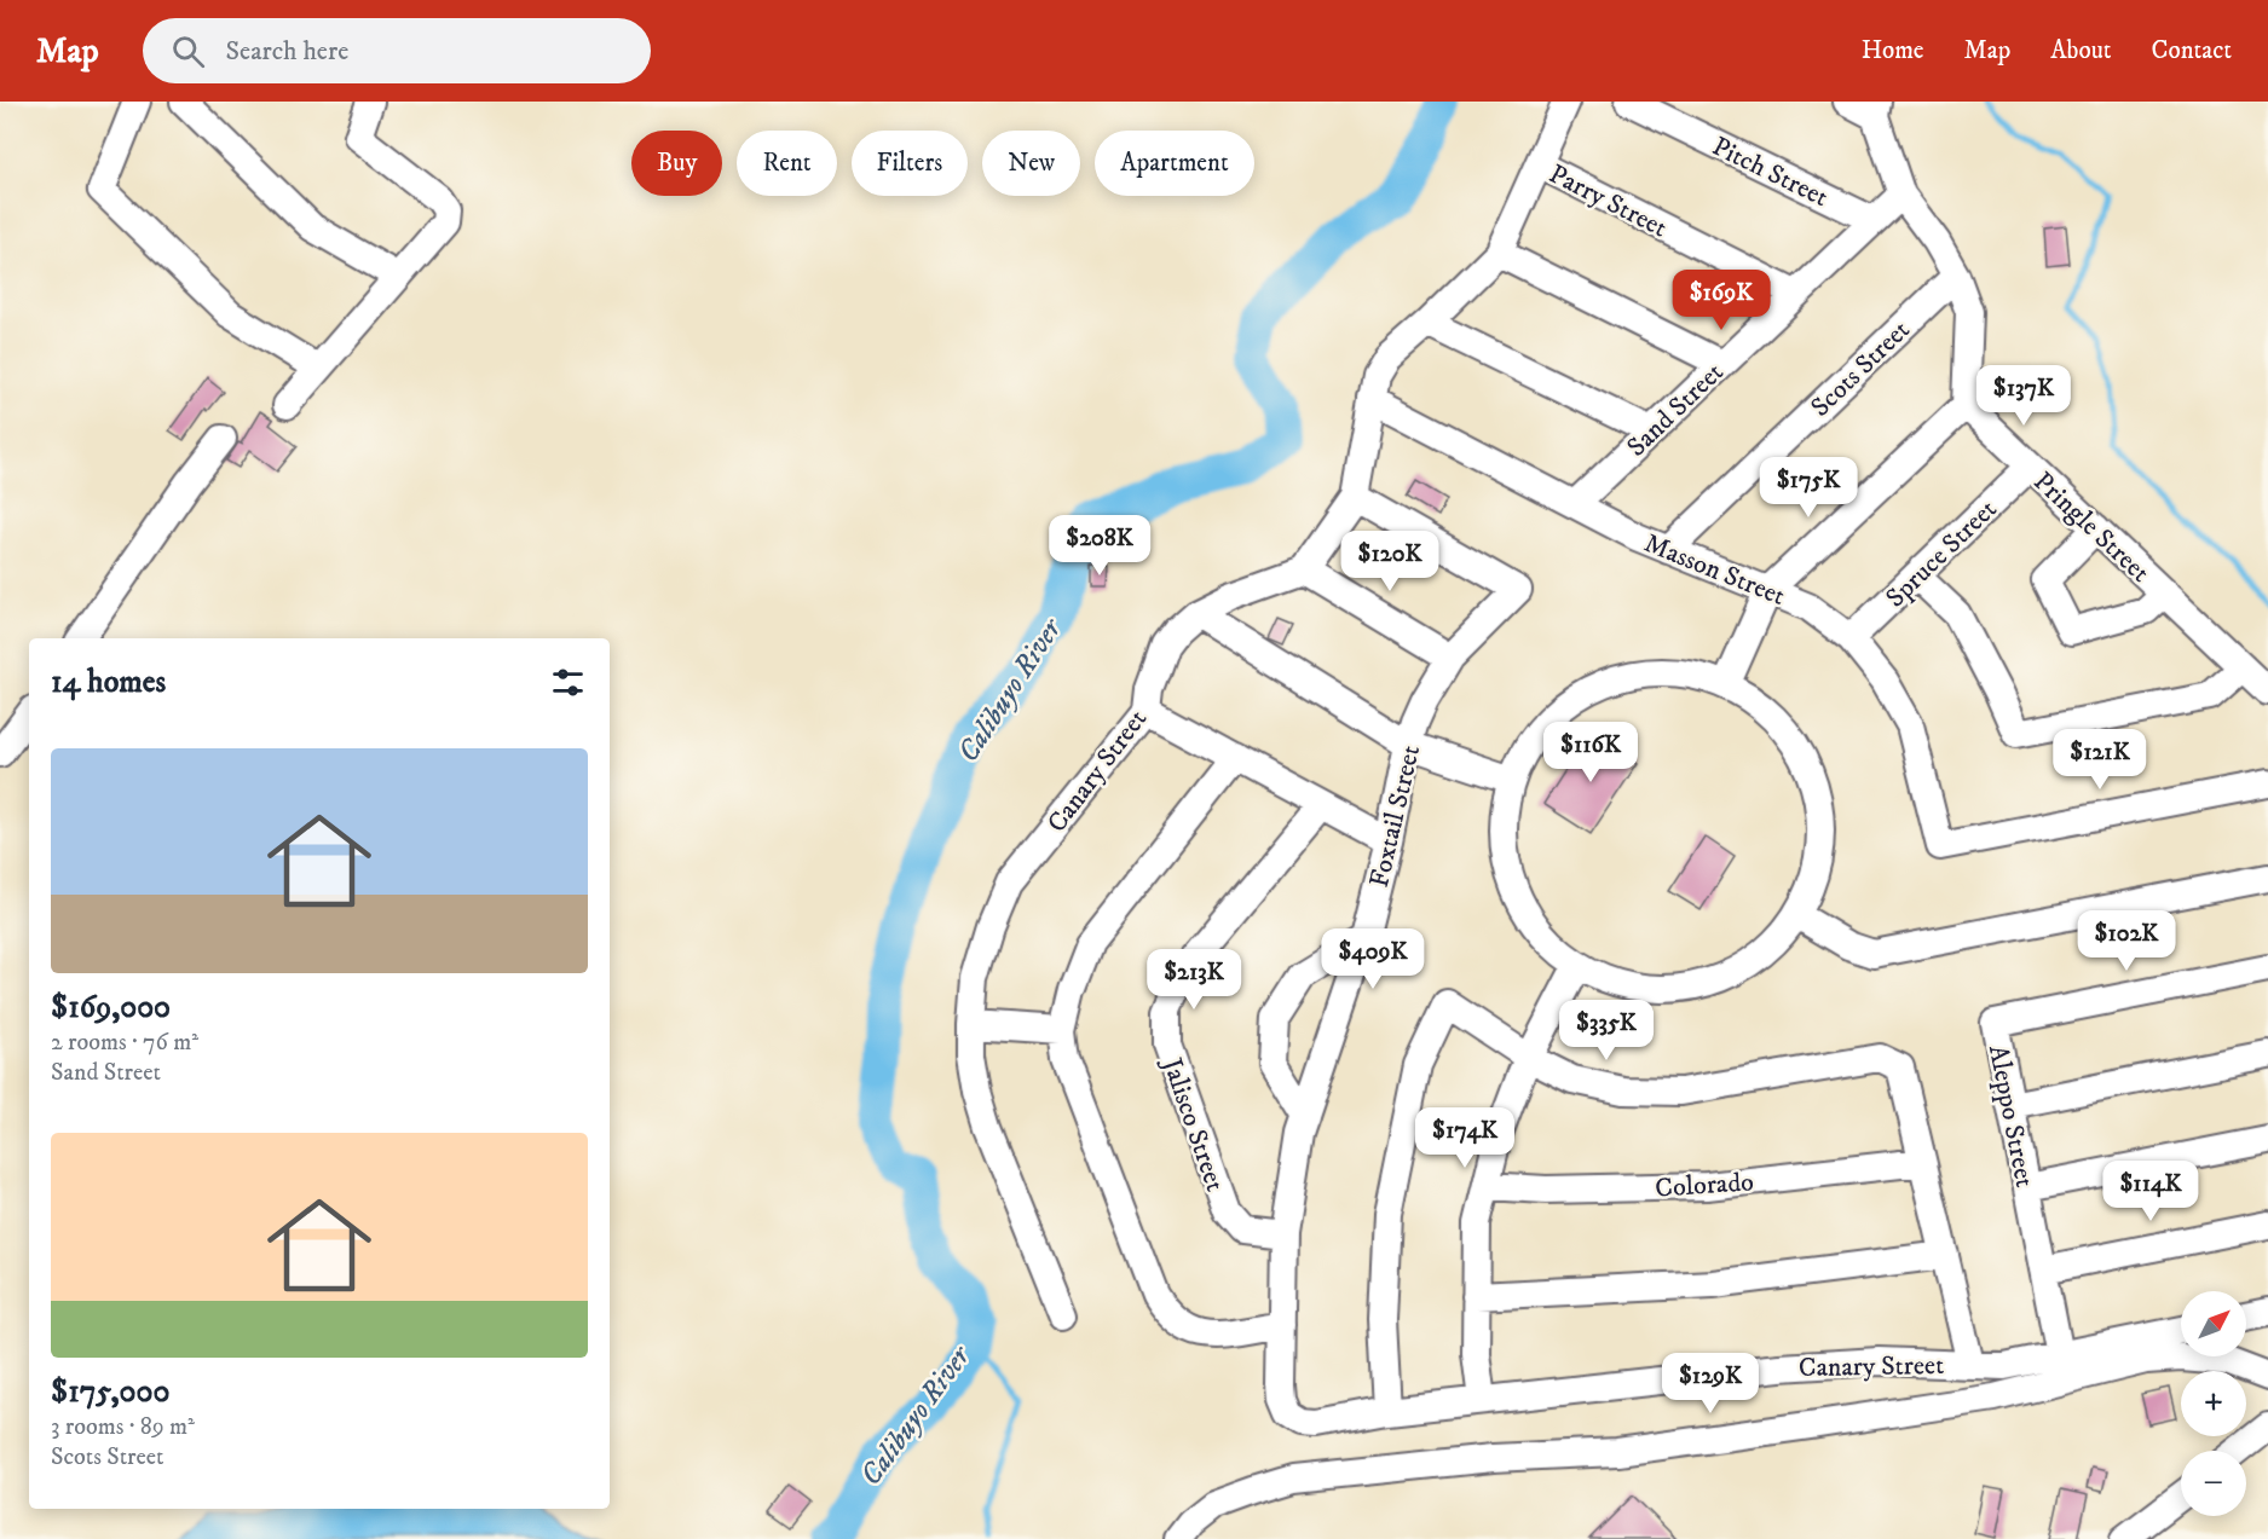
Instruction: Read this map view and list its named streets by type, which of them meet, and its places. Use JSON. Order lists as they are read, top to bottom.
{
  "streets": {
    "street": [
      "Pitch Street",
      "Parry Street",
      "Scots Street",
      "Sand Street",
      "Pringle Street",
      "Spruce Street",
      "Masson Street",
      "Canary Street",
      "Foxtail Street",
      "Aleppo Street",
      "Jalisco Street",
      "Colorado"
    ]
  },
  "crossings": [
    ["Pitch Street", "Sand Street"],
    ["Parry Street", "Sand Street"],
    ["Scots Street", "Masson Street"],
    ["Sand Street", "Masson Street"],
    ["Pringle Street", "Spruce Street"],
    ["Spruce Street", "Masson Street"],
    ["Canary Street", "Foxtail Street"],
    ["Canary Street", "Aleppo Street"],
    ["Foxtail Street", "Jalisco Street"]
  ],
  "water": ["Calibuyo River"],
  "north": "top right",
  "page": {
    "header": "Map",
    "search": "Search here",
    "nav": [
      "Home",
      "Map",
      "About",
      "Contact"
    ],
    "chip": [
      "Buy",
      "Rent",
      "Filters",
      "New",
      "Apartment"
    ],
    "price": [
      "$169K",
      "$137K",
      "$175K",
      "$208K",
      "$120K",
      "$116K",
      "$121K",
      "$102K",
      "$409K",
      "$213K",
      "$335K",
      "$174K",
      "$114K",
      "$129K"
    ],
    "heading": "14 homes",
    "list": [
      {
        "name": "$169,000",
        "note": "2 rooms · 76 m² · Sand Street"
      },
      {
        "name": "$175,000",
        "note": "3 rooms · 89 m² · Scots Street"
      }
    ],
    "map_buttons": ["+", "−"]
  }
}
